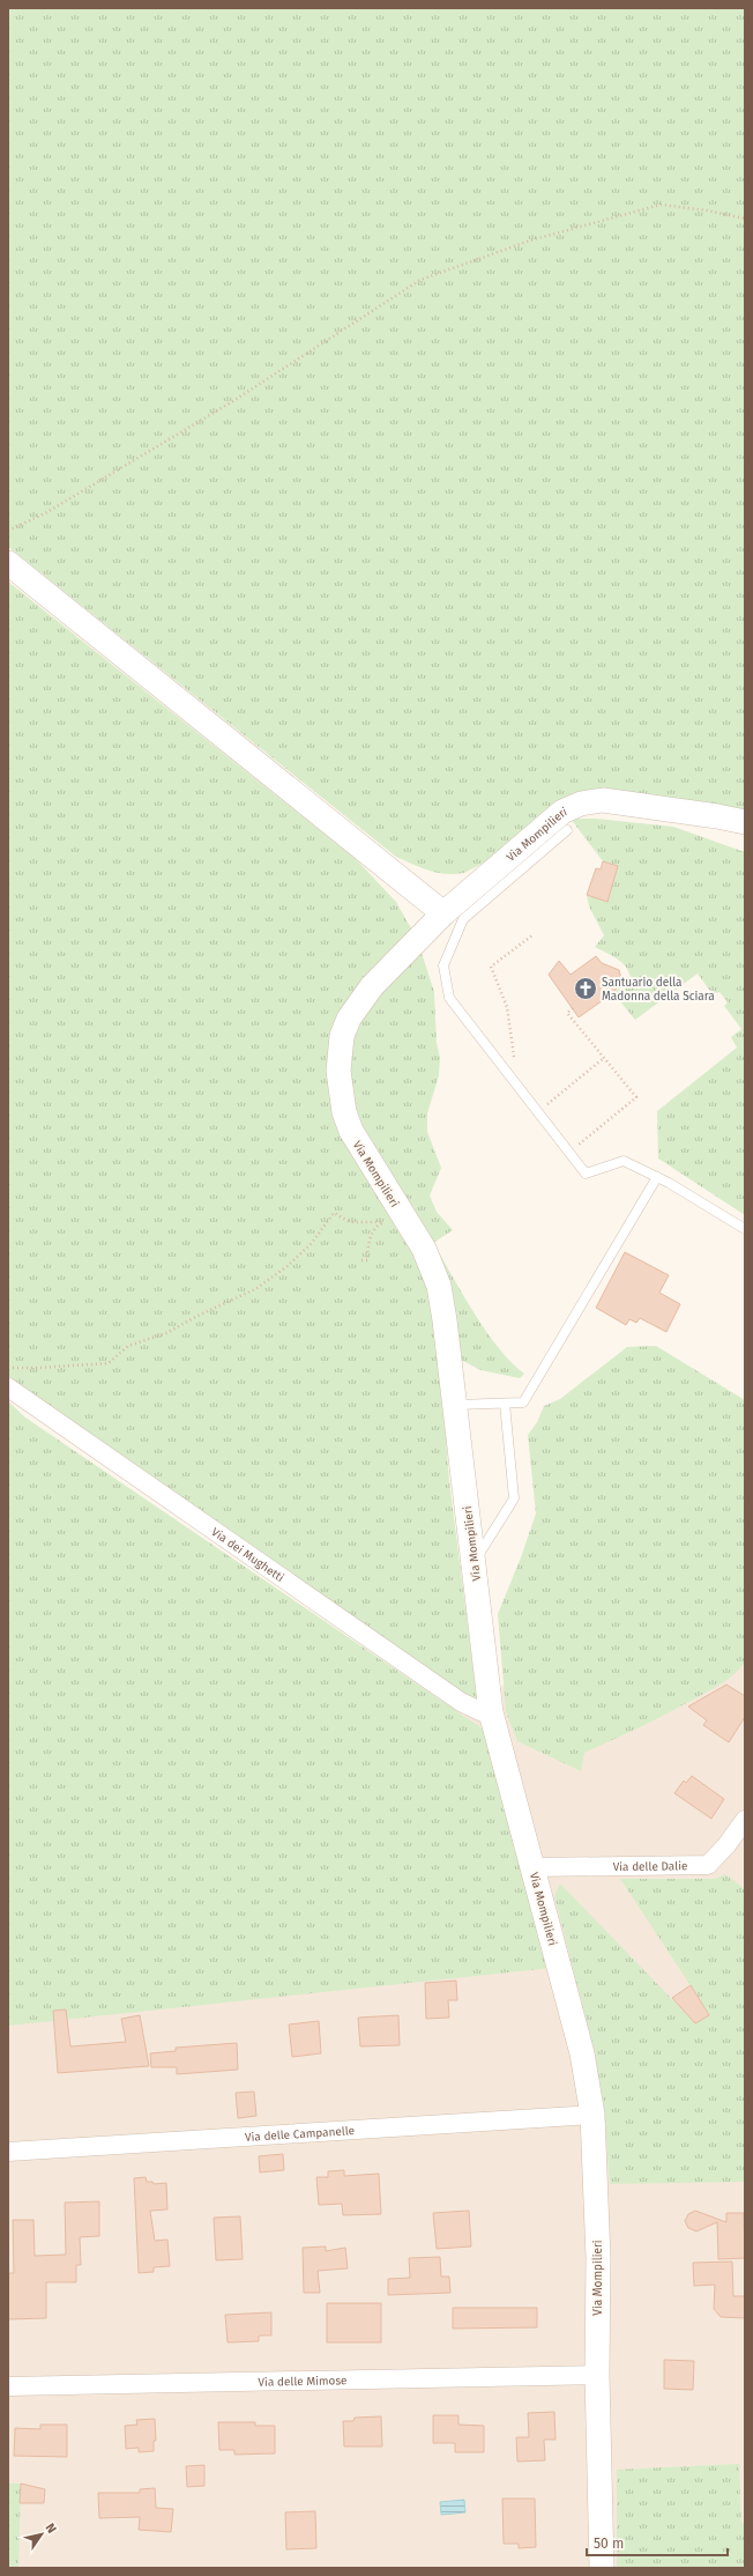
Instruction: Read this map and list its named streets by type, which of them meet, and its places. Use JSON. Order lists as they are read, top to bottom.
{
  "streets": {
    "street": [
      "Via Mompilieri",
      "Via dei Mughetti",
      "Via delle Dalie",
      "Via delle Campanelle",
      "Via delle Mimose"
    ]
  },
  "crossings": [
    ["Via Mompilieri", "Via dei Mughetti"],
    ["Via Mompilieri", "Via delle Dalie"],
    ["Via Mompilieri", "Via delle Campanelle"],
    ["Via Mompilieri", "Via delle Mimose"]
  ],
  "places": {
    "church": ["Santuario della Madonna della Sciara"]
  },
  "scale_bar": "50 m",
  "north": "top right"
}
